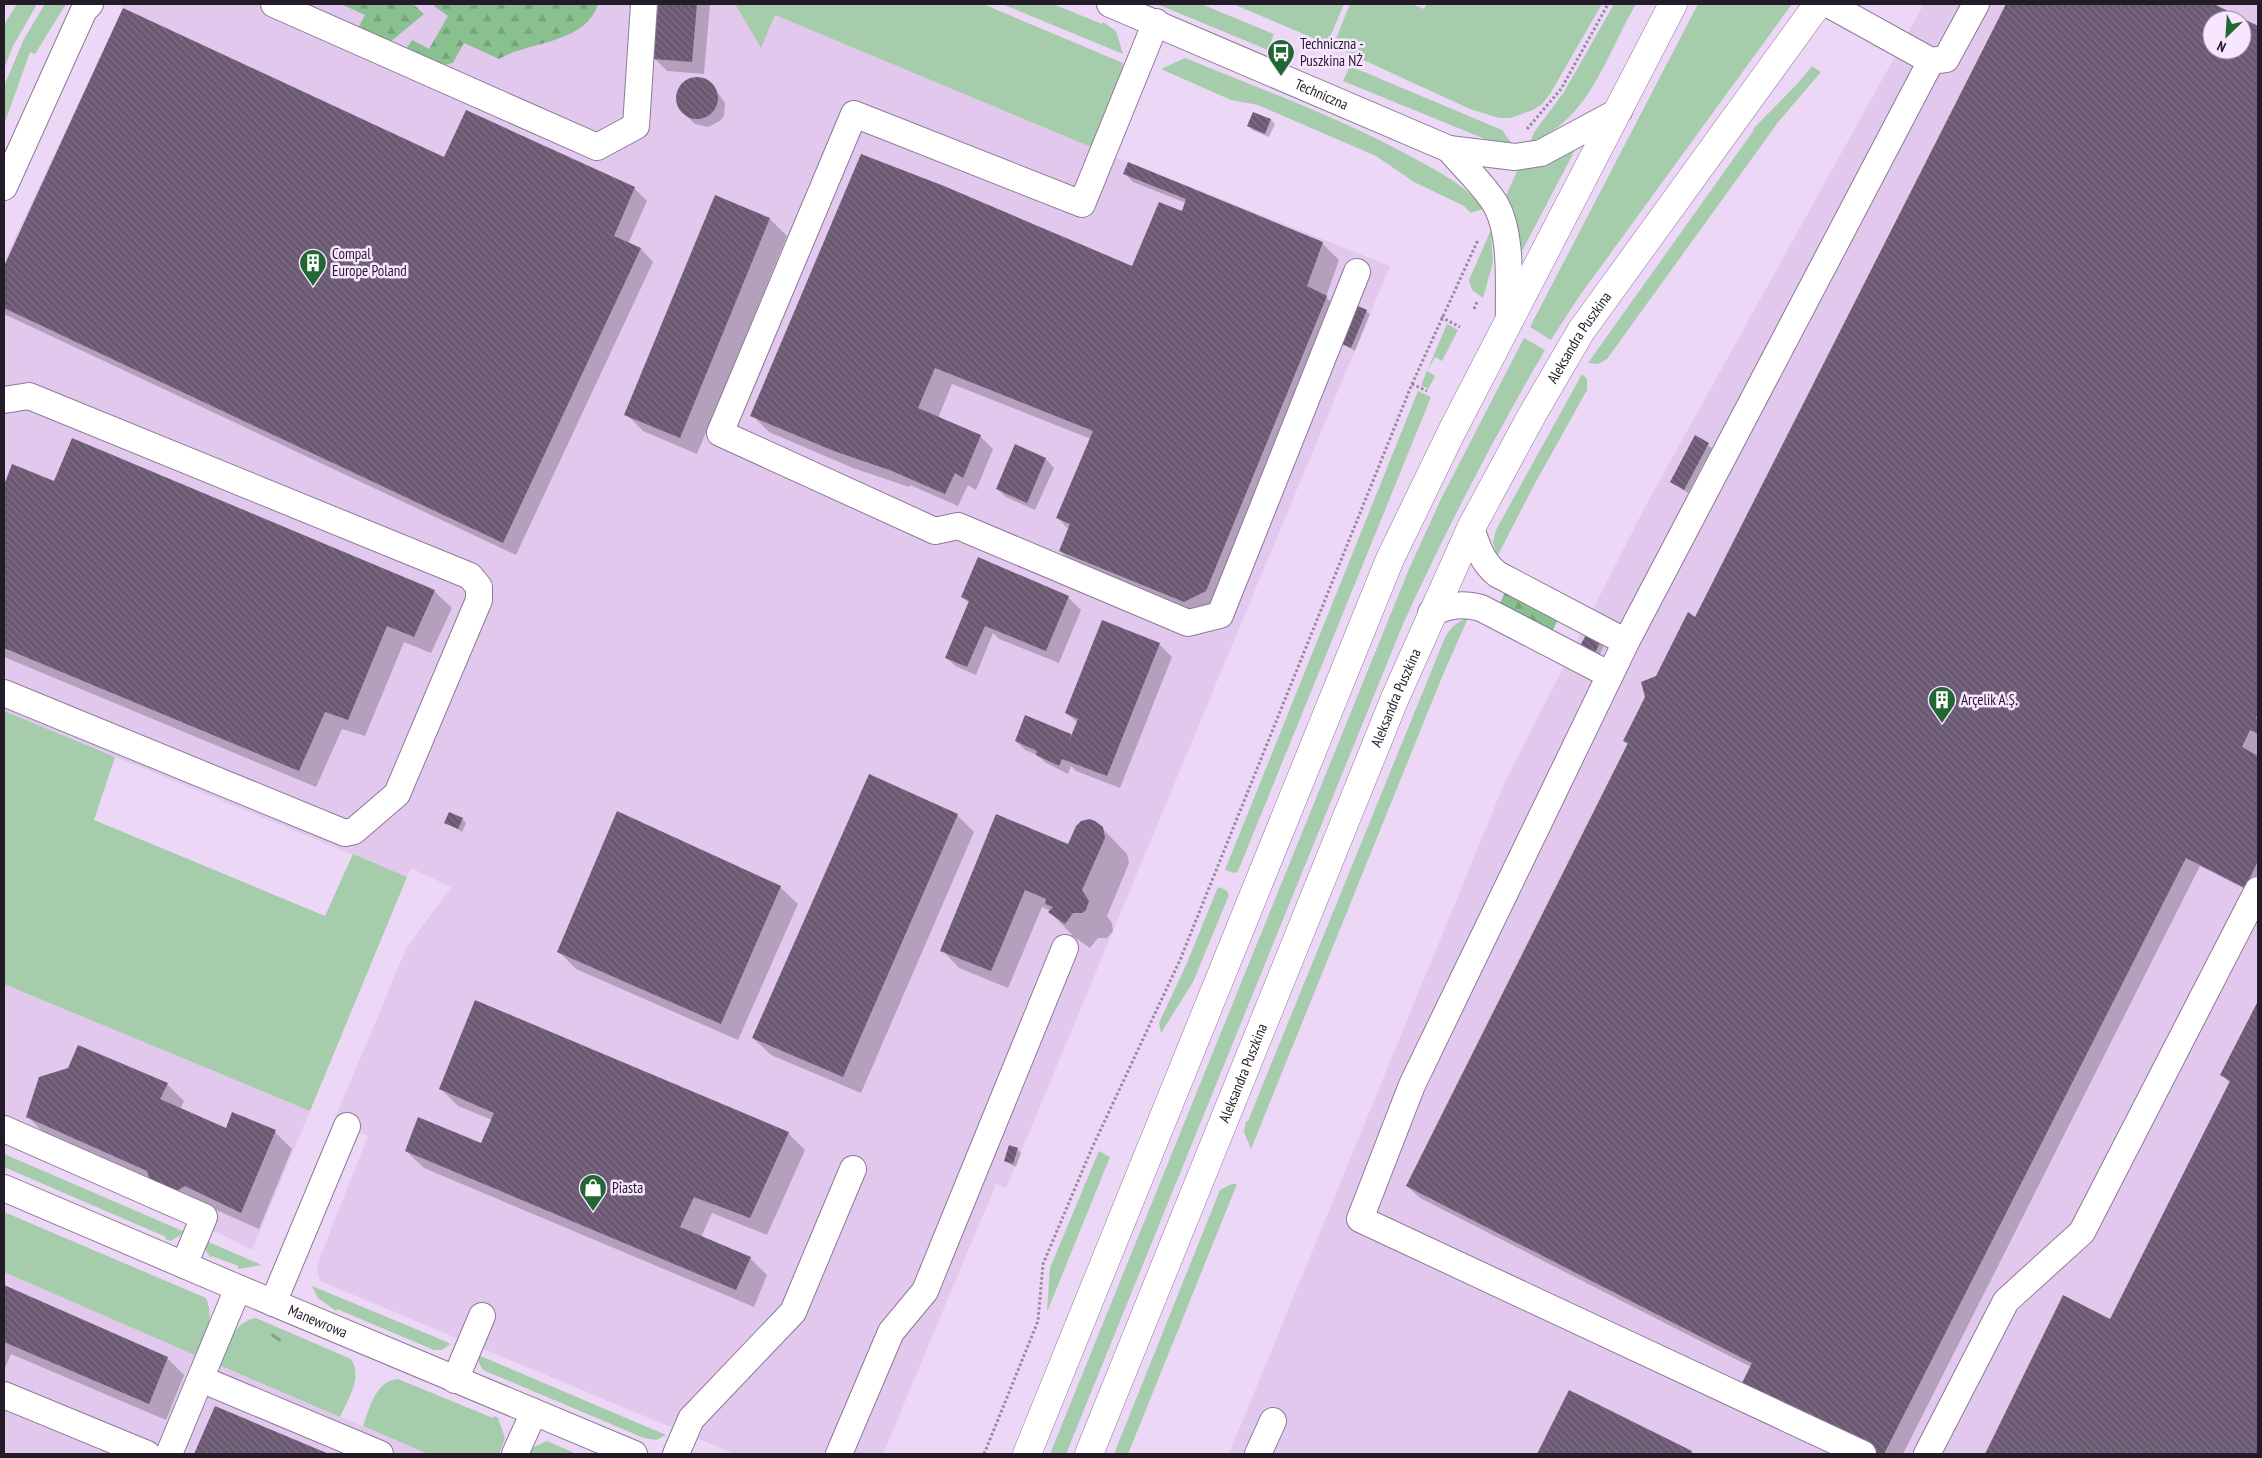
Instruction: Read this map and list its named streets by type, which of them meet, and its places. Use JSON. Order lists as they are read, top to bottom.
{
  "streets": {
    "main road": ["Aleksandra Puszkina"],
    "street": ["Techniczna", "Manewrowa"]
  },
  "places": {
    "bus stop": ["Techniczna - Puszkina NŻ"],
    "building": ["Compal Europe Poland", "Arçelik A.Ş."],
    "shop": ["Piasta"]
  },
  "north": "bottom left"
}
